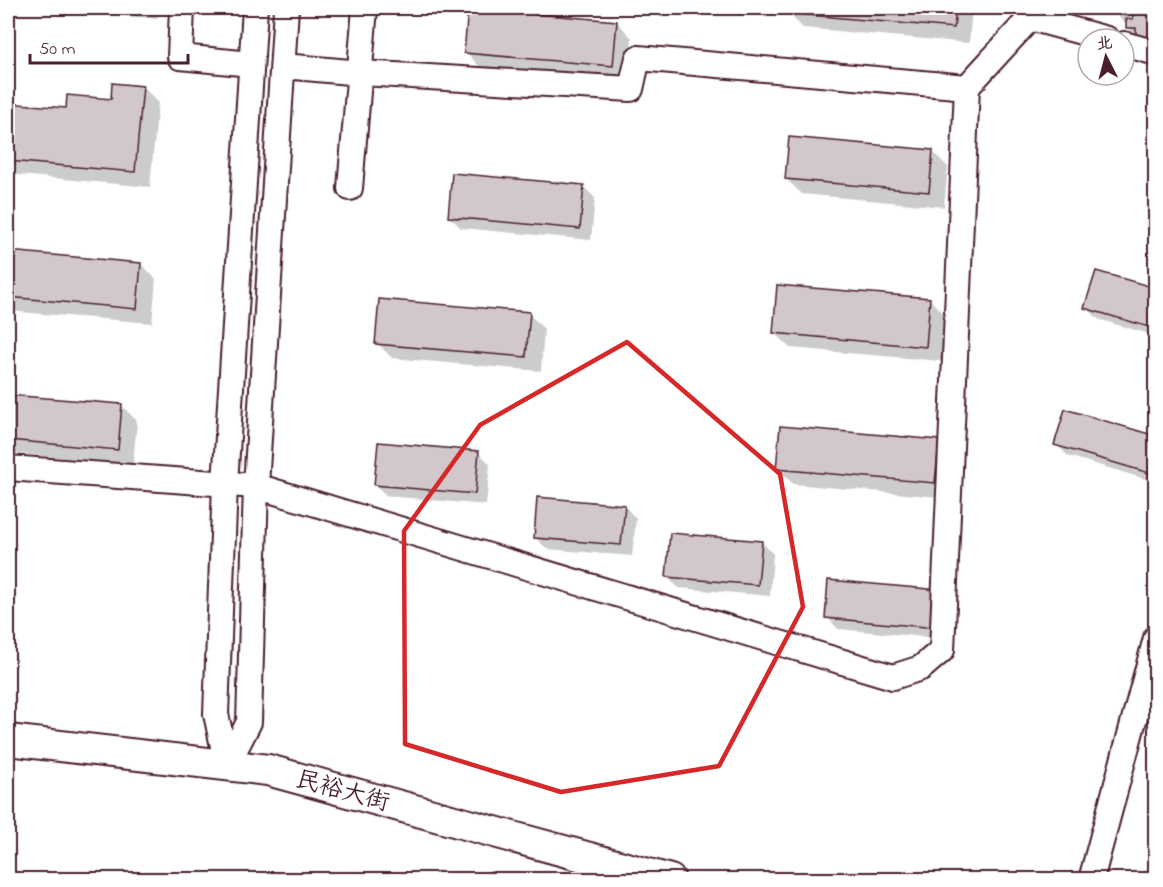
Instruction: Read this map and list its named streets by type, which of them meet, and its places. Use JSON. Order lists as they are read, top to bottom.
{
  "streets": {
    "main road": ["民裕大街"]
  },
  "scale_bar": "50 m",
  "north": "top"
}
